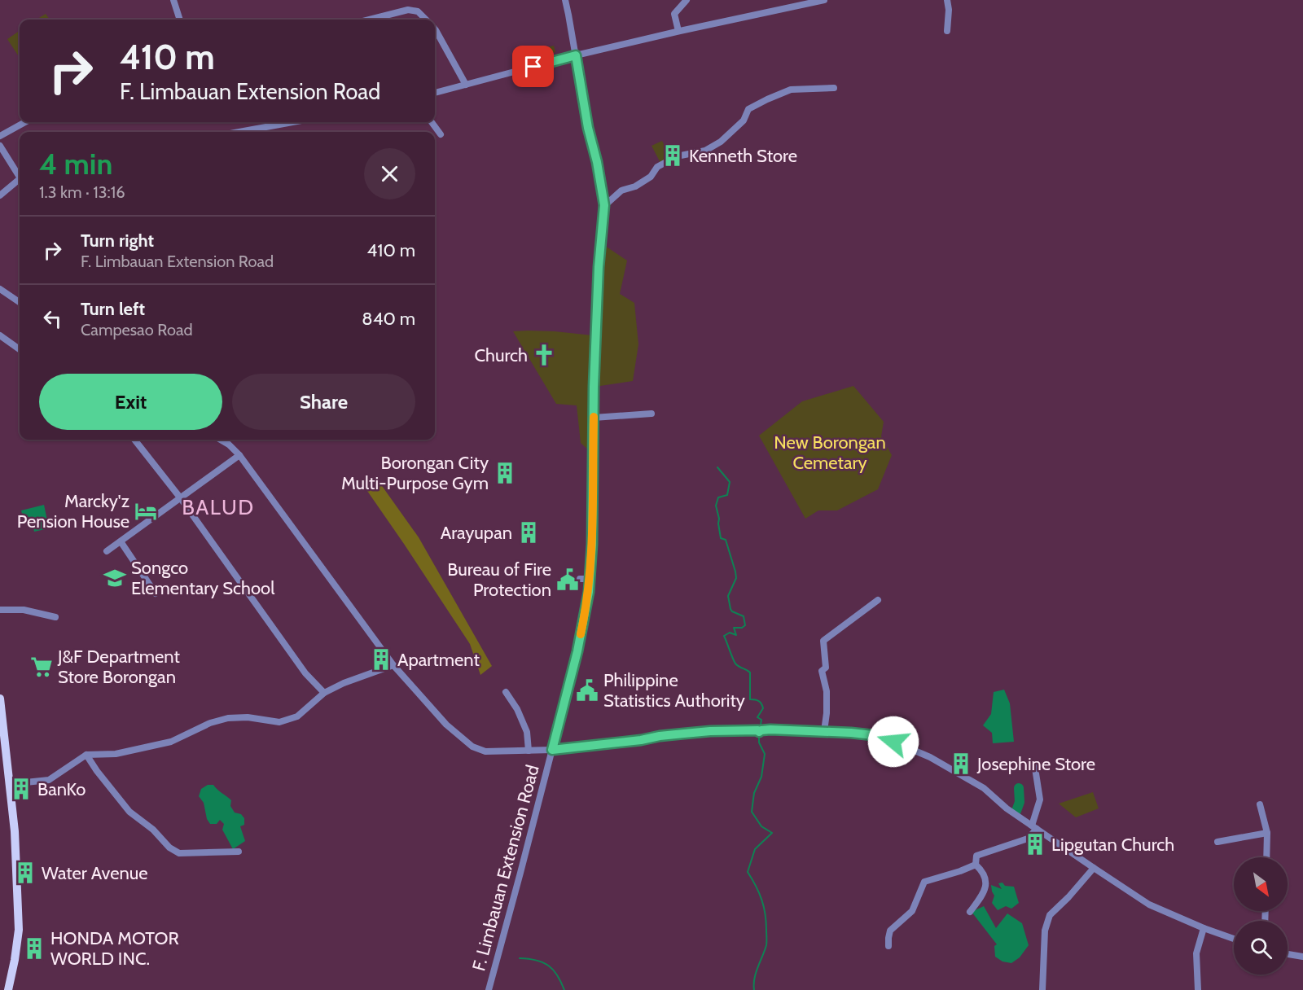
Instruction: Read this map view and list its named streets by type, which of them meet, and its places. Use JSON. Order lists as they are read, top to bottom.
{
  "streets": {
    "street": ["F. Limbauan Extension Road"]
  },
  "districts": ["BALUD"],
  "parks": ["New Borongan Cemetary"],
  "places": {
    "building": [
      "Kenneth Store",
      "Borongan City Multi-Purpose Gym",
      "Arayupan",
      "Apartment",
      "Josephine Store",
      "BanKo",
      "Lipgutan Church",
      "Water Avenue",
      "HONDA MOTOR WORLD INC."
    ],
    "church": ["Church"],
    "hotel": ["Marcky'z Pension House"],
    "school or university": ["Songco Elementary School"],
    "public building": ["Bureau of Fire Protection", "Philippine Statistics Authority"],
    "supermarket": ["J&F Department Store Borongan"]
  },
  "north": "bottom right",
  "page": {
    "turn": ["410 m", "F. Limbauan Extension Road"],
    "heading": ["4 min", "1.3 km · 13:16"],
    "list": [
      {
        "name": "Turn right",
        "note": "F. Limbauan Extension Road",
        "value": "410 m"
      },
      {
        "name": "Turn left",
        "note": "Campesao Road",
        "value": "840 m"
      }
    ],
    "buttons": ["Exit", "Share"]
  }
}
